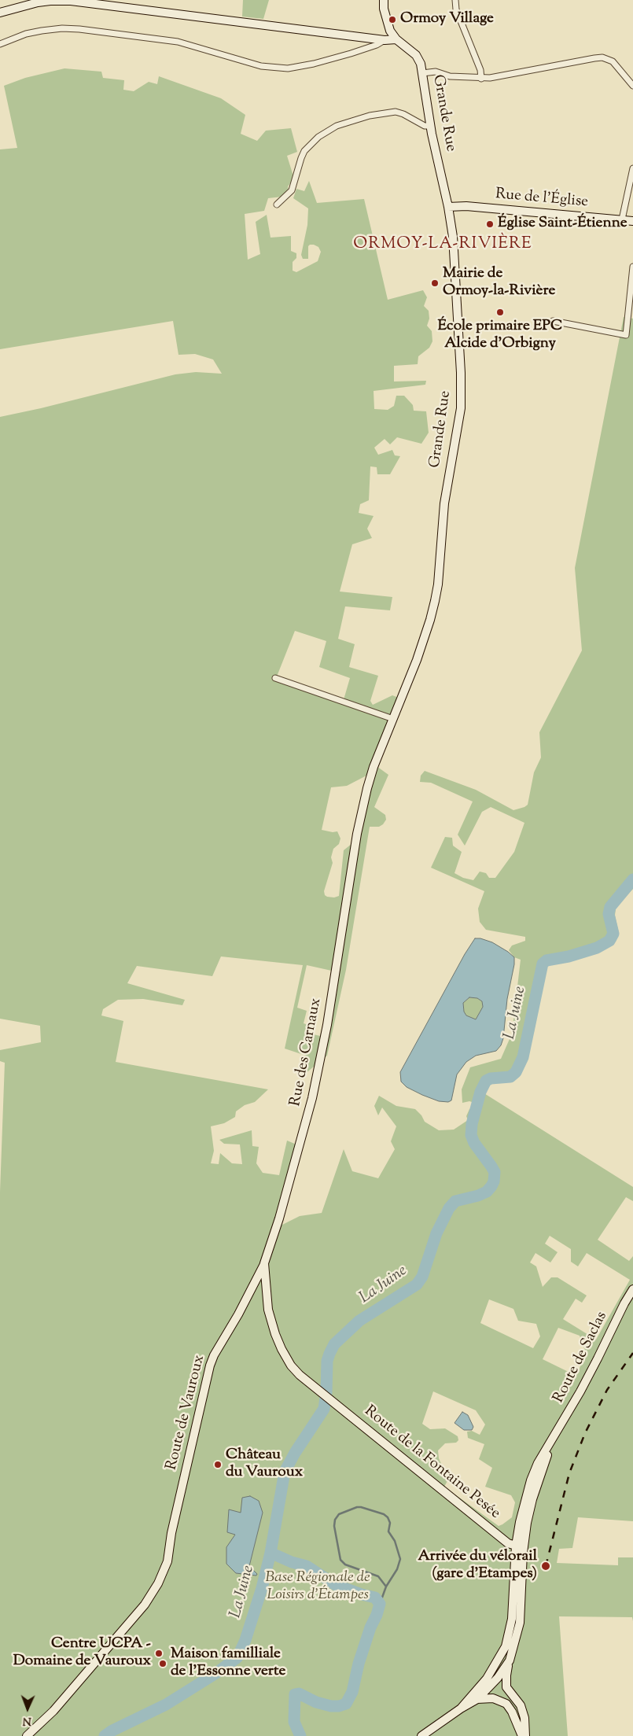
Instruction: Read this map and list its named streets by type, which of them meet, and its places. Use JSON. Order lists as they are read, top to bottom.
{
  "streets": {
    "street": [
      "Grande Rue",
      "Rue de l'Église",
      "Rue des Carnaux",
      "Route de Saclas",
      "Route de Vauroux",
      "Route de la Fontaine Pesée"
    ]
  },
  "crossings": [
    ["Grande Rue", "Rue de l'Église"],
    ["Grande Rue", "Rue des Carnaux"],
    ["Rue des Carnaux", "Route de Vauroux"],
    ["Rue des Carnaux", "Route de la Fontaine Pesée"],
    ["Route de Saclas", "Route de la Fontaine Pesée"]
  ],
  "districts": ["ORMOY-LA-RIVIÈRE"],
  "water": ["La Juine"],
  "parks": ["Base Régionale de Loisirs d'Étampes"],
  "places": [
    "Ormoy Village",
    "Église Saint-Étienne",
    "Mairie de Ormoy-la-Rivière",
    "École primaire EPC Alcide d'Orbigny",
    "Château du Vauroux",
    "Arrivée du vélorail (gare d'Etampes)",
    "Centre UCPA - Domaine de Vauroux",
    "Maison familliale de l'Essonne verte"
  ],
  "north": "bottom"
}
